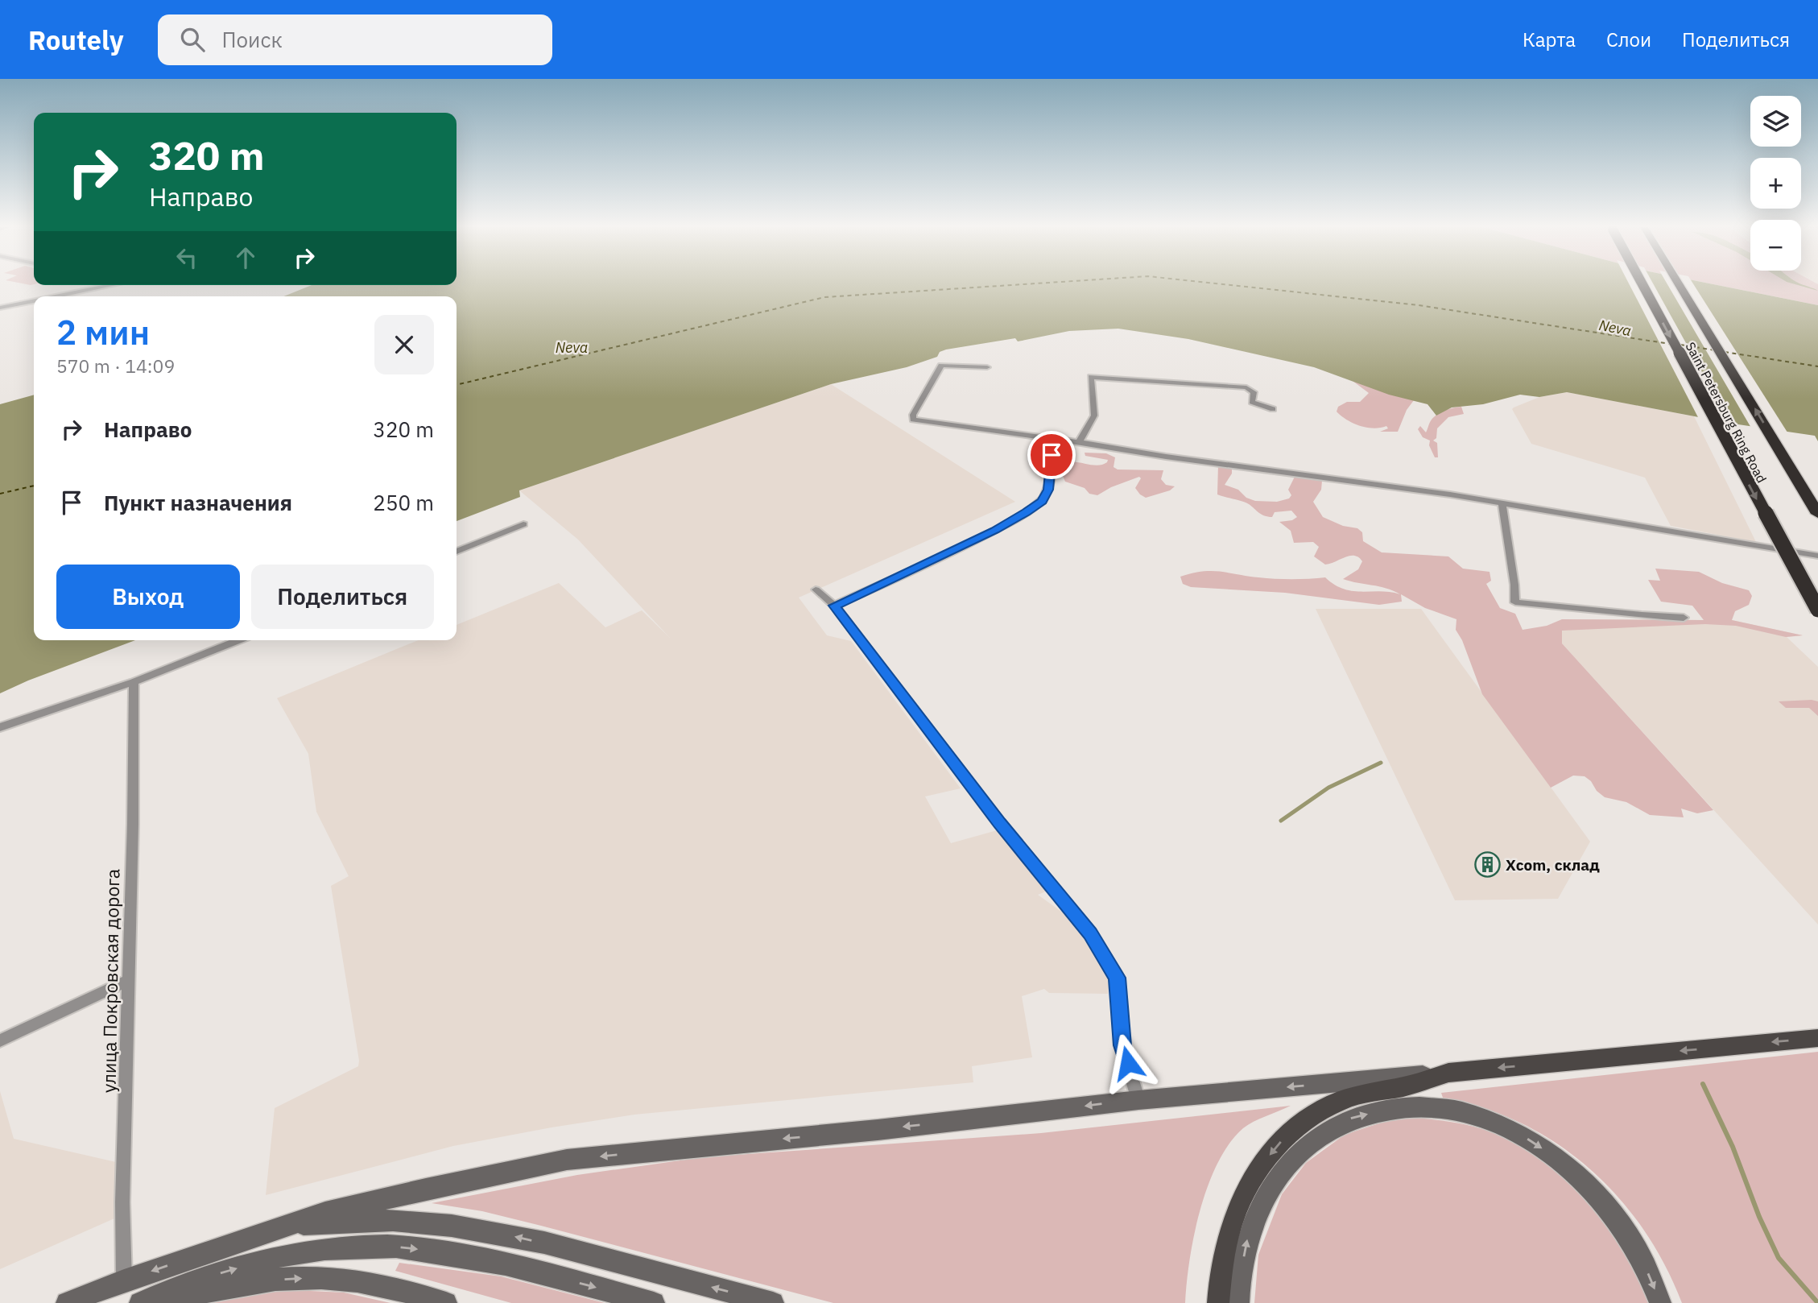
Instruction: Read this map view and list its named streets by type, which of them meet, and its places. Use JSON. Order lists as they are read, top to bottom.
{
  "streets": {
    "highway": ["Saint Petersburg Ring Road"],
    "street": ["улица Покровская дорога"]
  },
  "water": ["Neva"],
  "places": {
    "building": ["Xсom, склад"]
  },
  "page": {
    "header": "Routely",
    "search": "Поиск",
    "nav": ["Карта", "Слои", "Поделиться"],
    "map_buttons": ["+", "−"],
    "turn": ["320 m", "Направо"],
    "heading": ["2 мин", "570 m · 14:09"],
    "list": [
      {
        "name": "Направо",
        "value": "320 m"
      },
      {
        "name": "Пункт назначения",
        "value": "250 m"
      }
    ],
    "buttons": ["Выход", "Поделиться"]
  }
}
